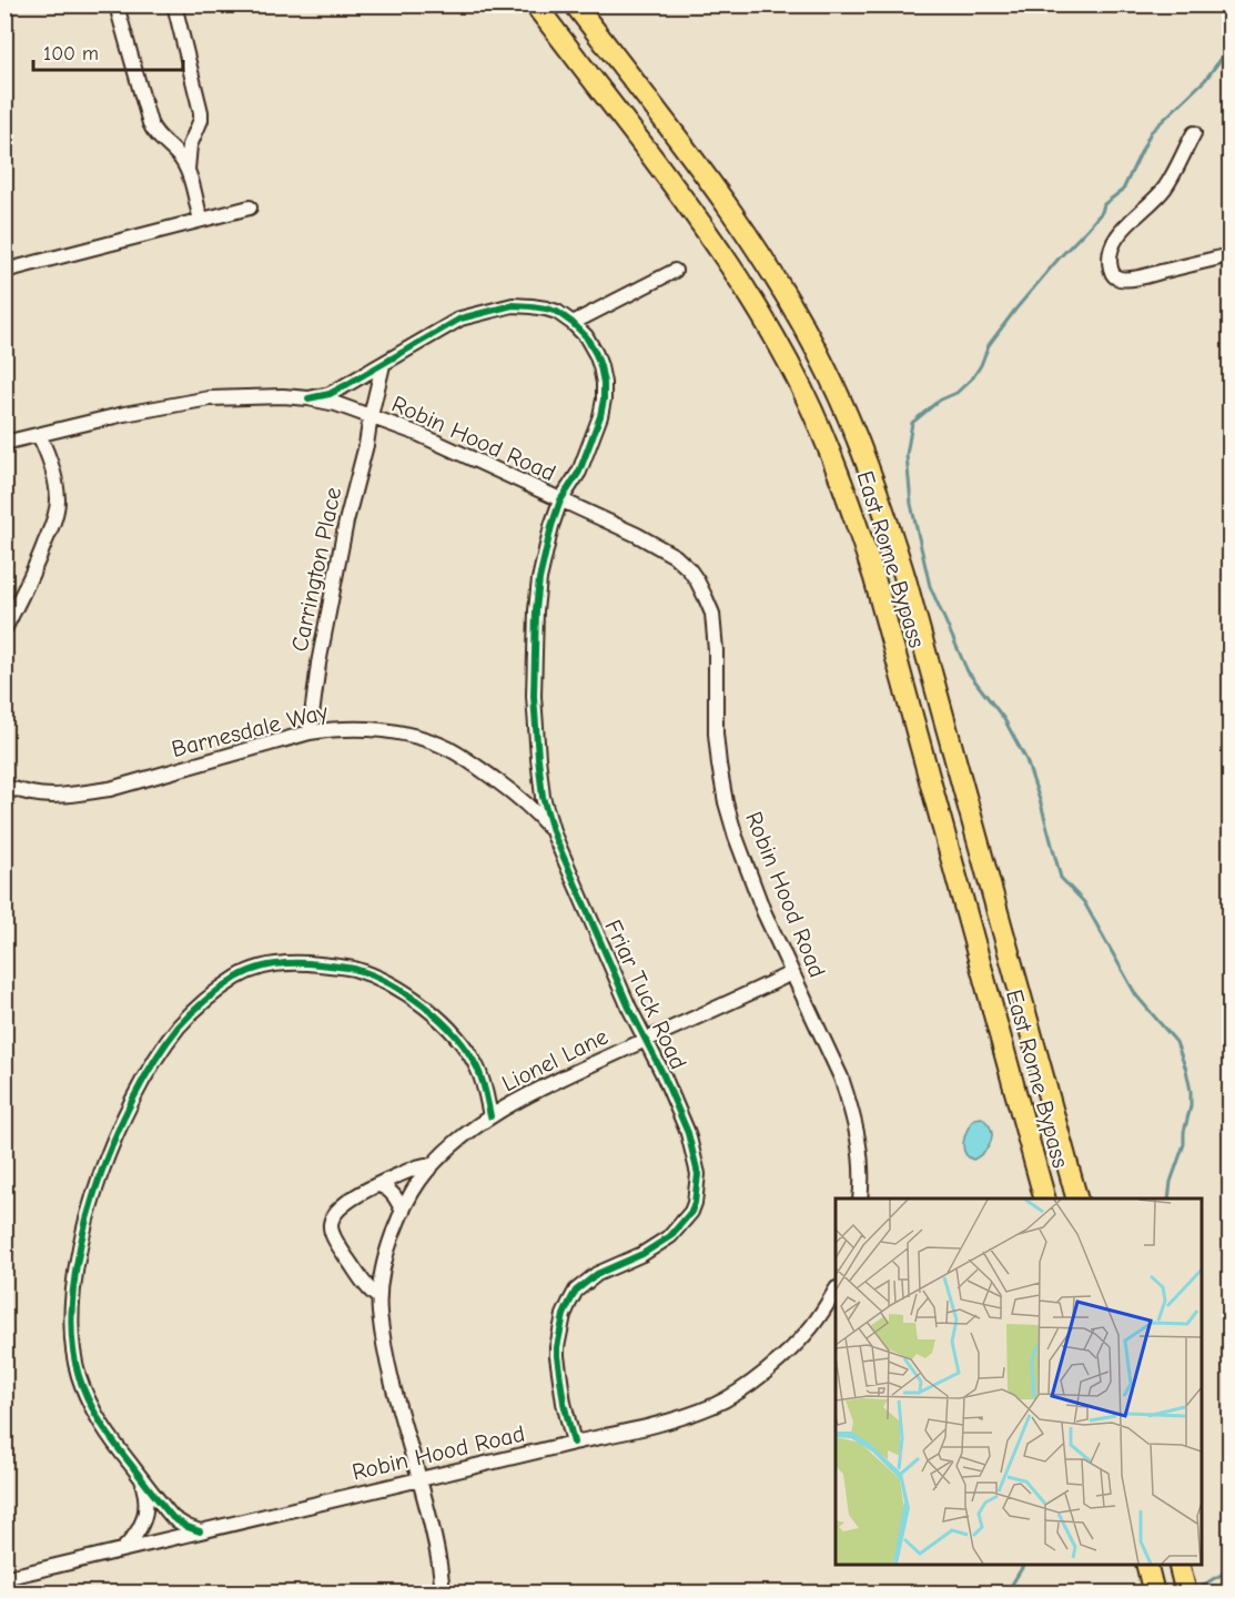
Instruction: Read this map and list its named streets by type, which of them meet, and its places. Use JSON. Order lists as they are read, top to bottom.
{
  "streets": {
    "highway": ["East Rome Bypass"],
    "street": [
      "Robin Hood Road",
      "Carrington Place",
      "Barnesdale Way",
      "Friar Tuck Road",
      "Lionel Lane"
    ]
  },
  "crossings": [
    ["Robin Hood Road", "Carrington Place"],
    ["Robin Hood Road", "Friar Tuck Road"],
    ["Robin Hood Road", "Lionel Lane"],
    ["Carrington Place", "Barnesdale Way"],
    ["Barnesdale Way", "Friar Tuck Road"],
    ["Friar Tuck Road", "Lionel Lane"]
  ],
  "scale_bar": "100 m"
}
